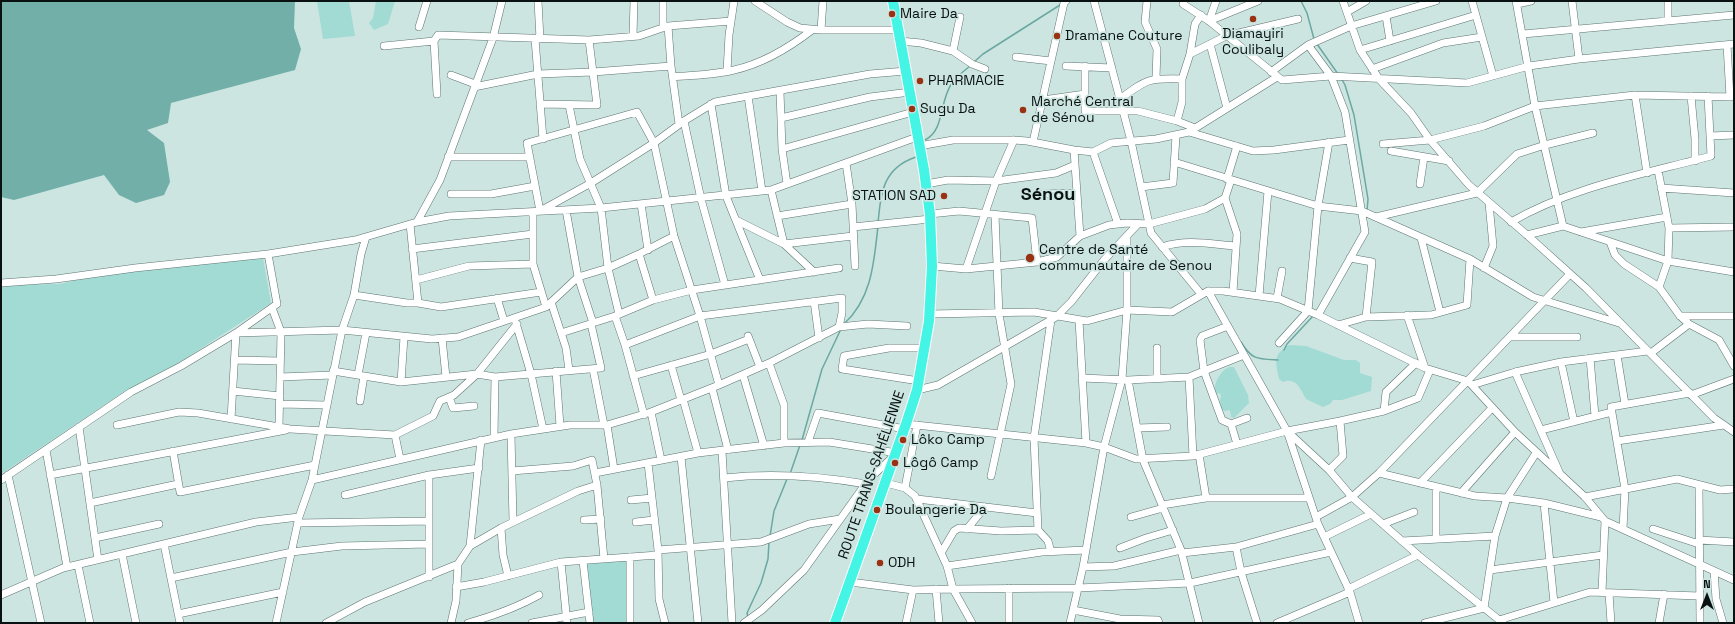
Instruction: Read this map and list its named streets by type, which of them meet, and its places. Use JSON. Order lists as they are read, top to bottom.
{
  "streets": {
    "highway": ["ROUTE TRANS-SAHÉLIENNE"]
  },
  "districts": ["Sénou"],
  "places": [
    "Maire Da",
    "Diamayiri Coulibaly",
    "Dramane Couture",
    "PHARMACIE",
    "Sugu Da",
    "Marché Central de Sénou",
    "STATION SAD",
    "Centre de Santé communautaire de Senou",
    "Lôko Camp",
    "Lôgô Camp",
    "Boulangerie Da",
    "ODH"
  ],
  "north": "top"
}
